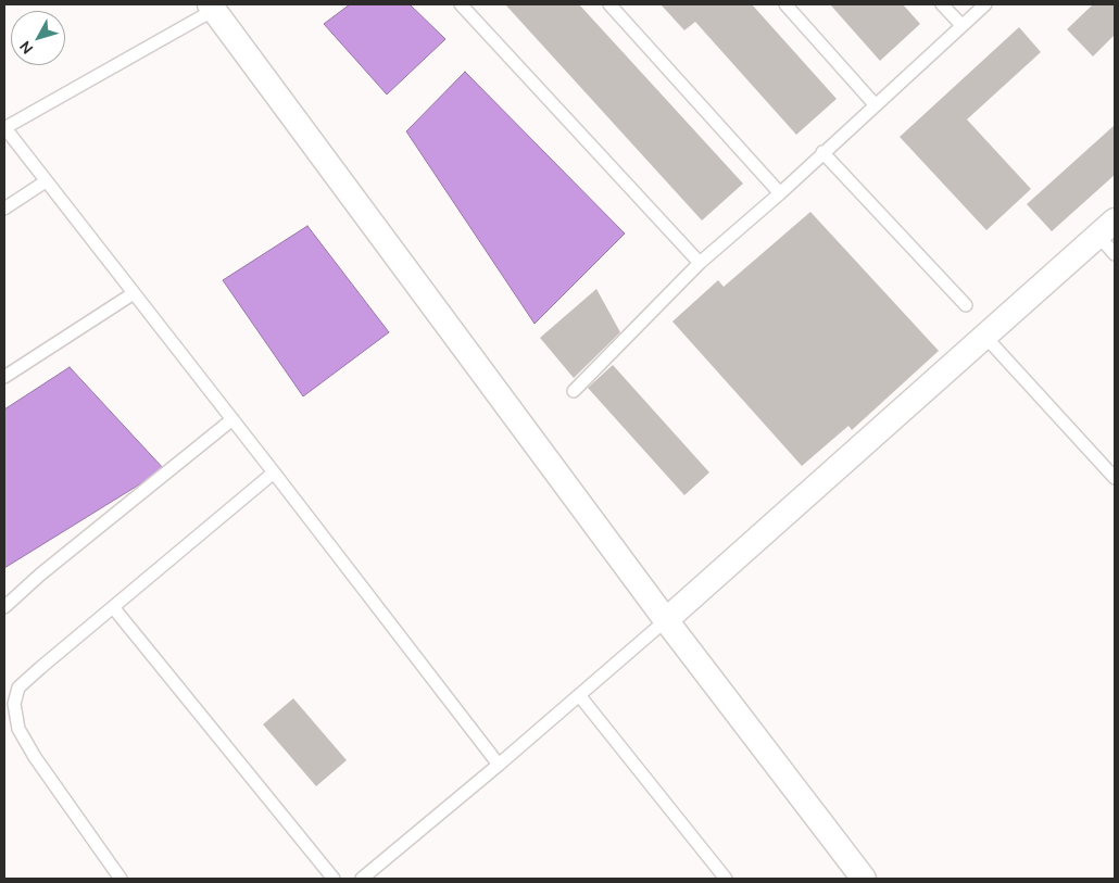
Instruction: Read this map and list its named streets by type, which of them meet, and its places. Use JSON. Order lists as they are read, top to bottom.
{
  "north": "bottom left"
}
